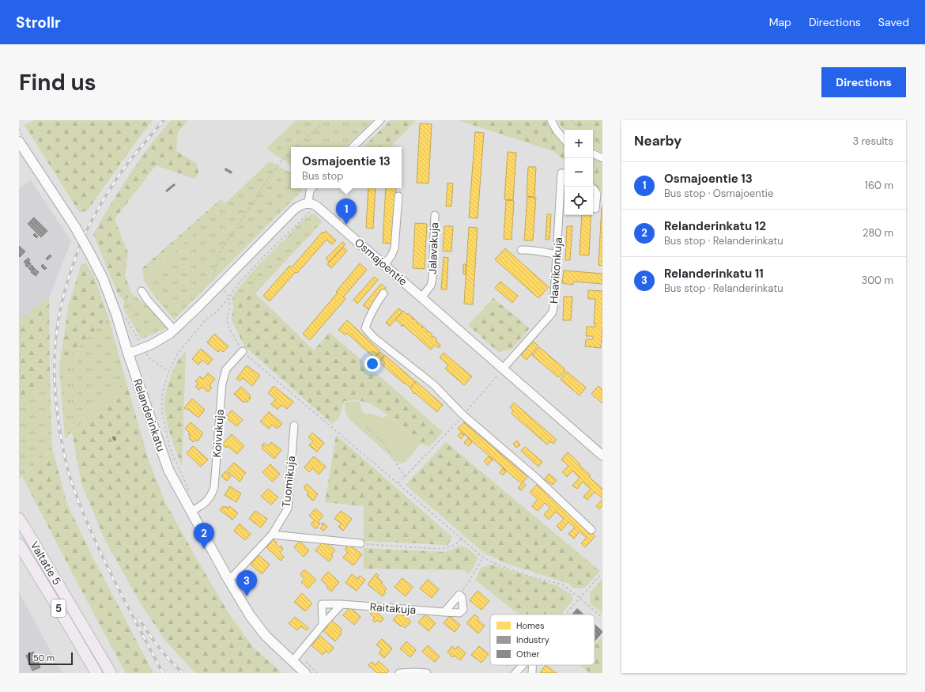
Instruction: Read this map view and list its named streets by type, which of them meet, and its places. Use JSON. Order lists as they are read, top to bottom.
{
  "streets": {
    "highway": ["Valtatie 5", "5"],
    "main road": ["Relanderinkatu"],
    "street": [
      "Jalavakuja",
      "Osmajoentie",
      "Haavikonkuja",
      "Koivukuja",
      "Tuomikuja",
      "Raitakuja"
    ]
  },
  "crossings": [
    ["Jalavakuja", "Osmajoentie"],
    ["Osmajoentie", "Haavikonkuja"],
    ["Relanderinkatu", "Koivukuja"],
    ["Relanderinkatu", "Tuomikuja"]
  ],
  "legend": ["Homes", "Industry", "Other"],
  "scale_bar": "50 m",
  "page": {
    "header": "Strollr",
    "nav": ["Map", "Directions", "Saved"],
    "buttons": "Directions",
    "title": "Find us",
    "heading": ["Nearby", "3 results"],
    "map_buttons": ["+", "−"],
    "popup": ["Osmajoentie 13", "Bus stop"],
    "list": [
      {
        "mark": "1",
        "name": "Osmajoentie 13",
        "note": "Bus stop · Osmajoentie",
        "value": "160 m"
      },
      {
        "mark": "2",
        "name": "Relanderinkatu 12",
        "note": "Bus stop · Relanderinkatu",
        "value": "280 m"
      },
      {
        "mark": "3",
        "name": "Relanderinkatu 11",
        "note": "Bus stop · Relanderinkatu",
        "value": "300 m"
      }
    ],
    "pins": ["1", "2", "3"],
    "scale": "50 m"
  }
}
